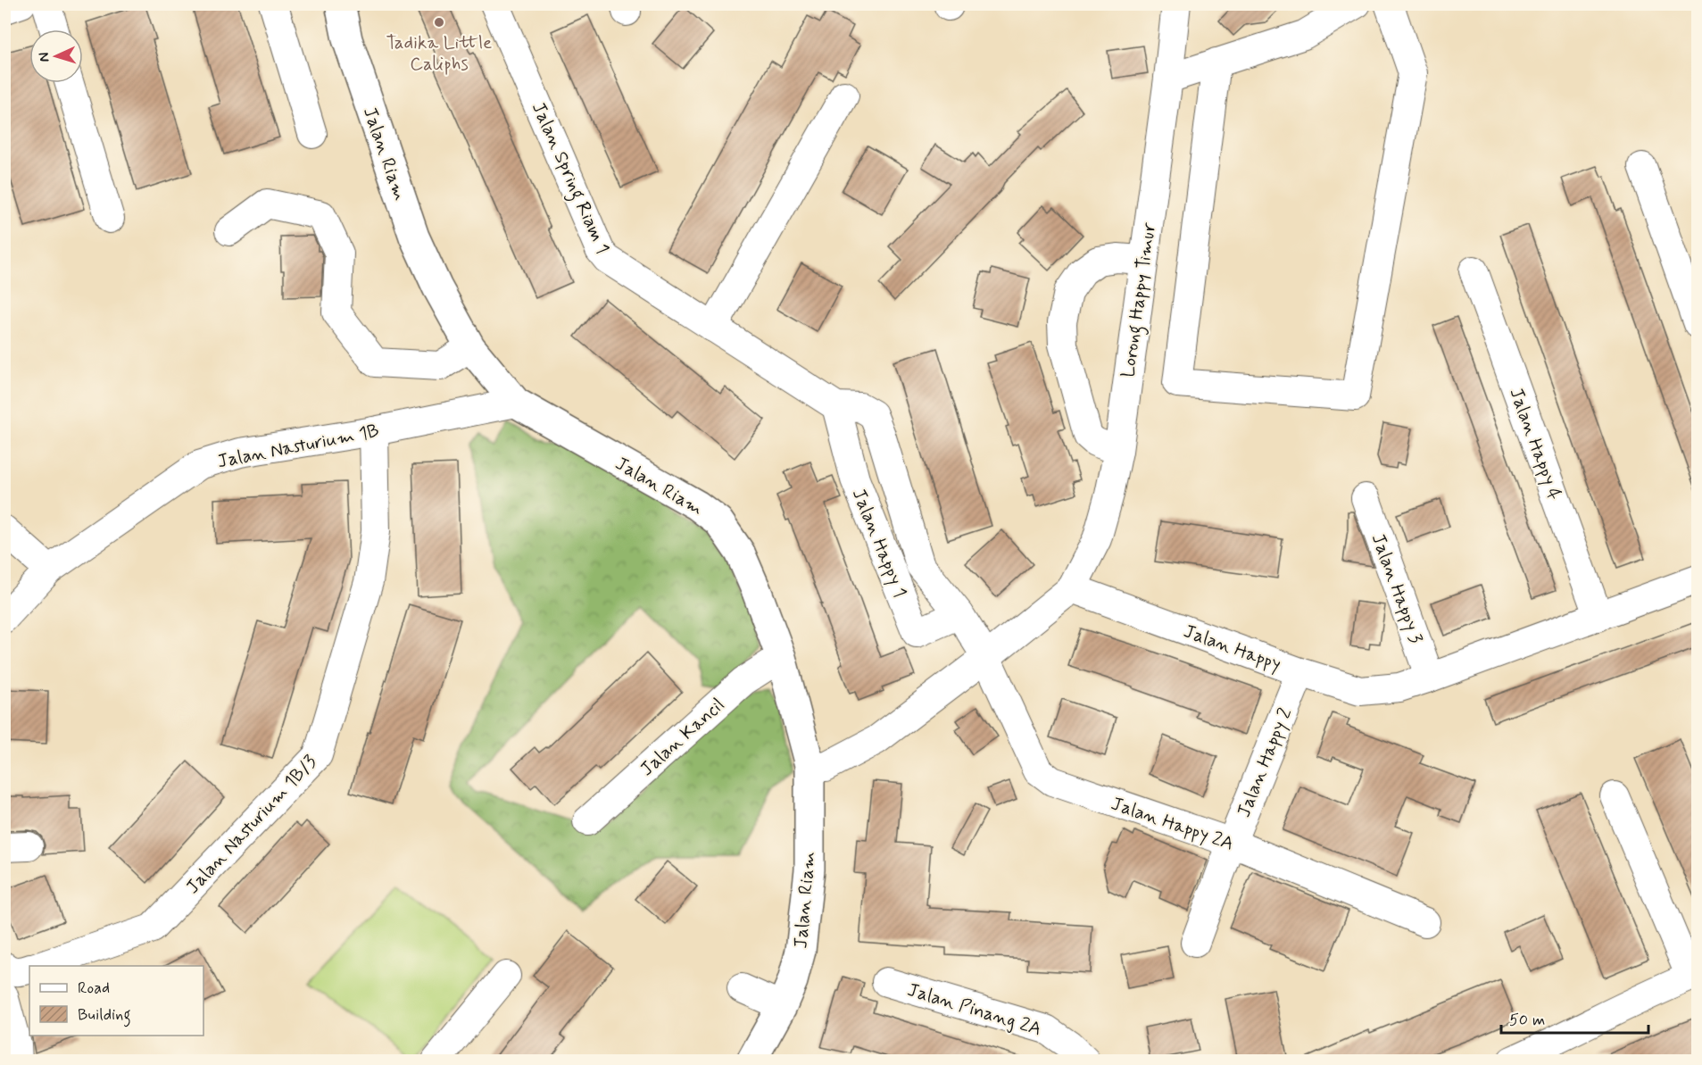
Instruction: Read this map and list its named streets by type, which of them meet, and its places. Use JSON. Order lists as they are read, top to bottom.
{
  "streets": {
    "main road": ["Jalan Riam"],
    "street": [
      "Jalan Spring Riam 1",
      "Lorong Happy Timur",
      "Jalan Happy 4",
      "Jalan Nasturium 1B",
      "Jalan Happy 1",
      "Jalan Happy 3",
      "Jalan Happy",
      "Jalan Kancil",
      "Jalan Happy 2",
      "Jalan Happy 2A",
      "Jalan Nasturium 1B/3",
      "Jalan Pinang 2A"
    ]
  },
  "crossings": [
    ["Jalan Riam", "Jalan Nasturium 1B"],
    ["Jalan Riam", "Jalan Kancil"],
    ["Jalan Spring Riam 1", "Jalan Happy 1"],
    ["Lorong Happy Timur", "Jalan Happy"],
    ["Jalan Happy 4", "Jalan Happy"],
    ["Jalan Nasturium 1B", "Jalan Nasturium 1B/3"],
    ["Jalan Happy 1", "Jalan Happy 2A"],
    ["Jalan Happy 3", "Jalan Happy"],
    ["Jalan Happy", "Jalan Happy 2"],
    ["Jalan Happy 2", "Jalan Happy 2A"]
  ],
  "places": ["Tadika Little Caliphs"],
  "legend": ["Road", "Building"],
  "scale_bar": "50 m",
  "north": "left"
}
